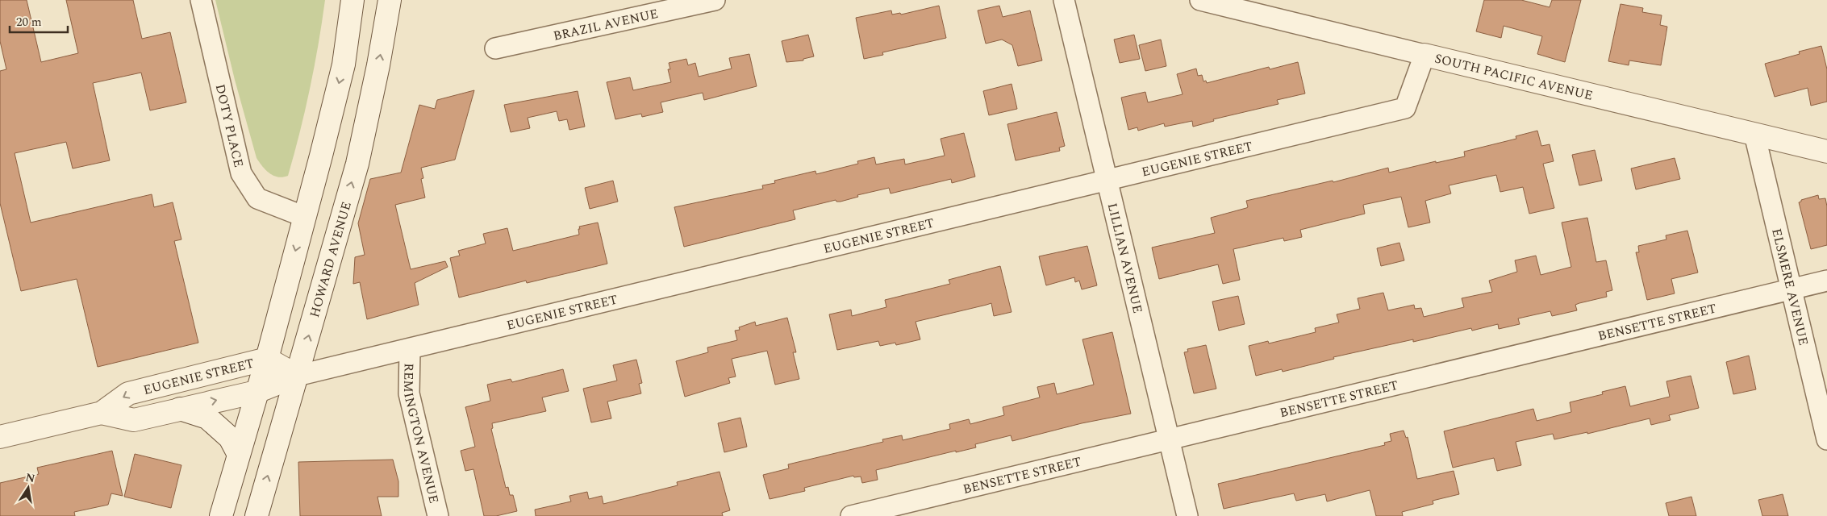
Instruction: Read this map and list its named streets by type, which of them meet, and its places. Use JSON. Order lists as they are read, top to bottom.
{
  "streets": {
    "main road": ["SOUTH PACIFIC AVENUE", "EUGENIE STREET", "HOWARD AVENUE"],
    "street": [
      "BRAZIL AVENUE",
      "DOTY PLACE",
      "LILLIAN AVENUE",
      "ELSMERE AVENUE",
      "BENSETTE STREET",
      "REMINGTON AVENUE"
    ]
  },
  "crossings": [
    ["SOUTH PACIFIC AVENUE", "EUGENIE STREET"],
    ["SOUTH PACIFIC AVENUE", "ELSMERE AVENUE"],
    ["EUGENIE STREET", "LILLIAN AVENUE"],
    ["EUGENIE STREET", "HOWARD AVENUE"],
    ["EUGENIE STREET", "REMINGTON AVENUE"],
    ["LILLIAN AVENUE", "BENSETTE STREET"],
    ["ELSMERE AVENUE", "BENSETTE STREET"]
  ],
  "scale_bar": "20 m",
  "north": "top"
}
